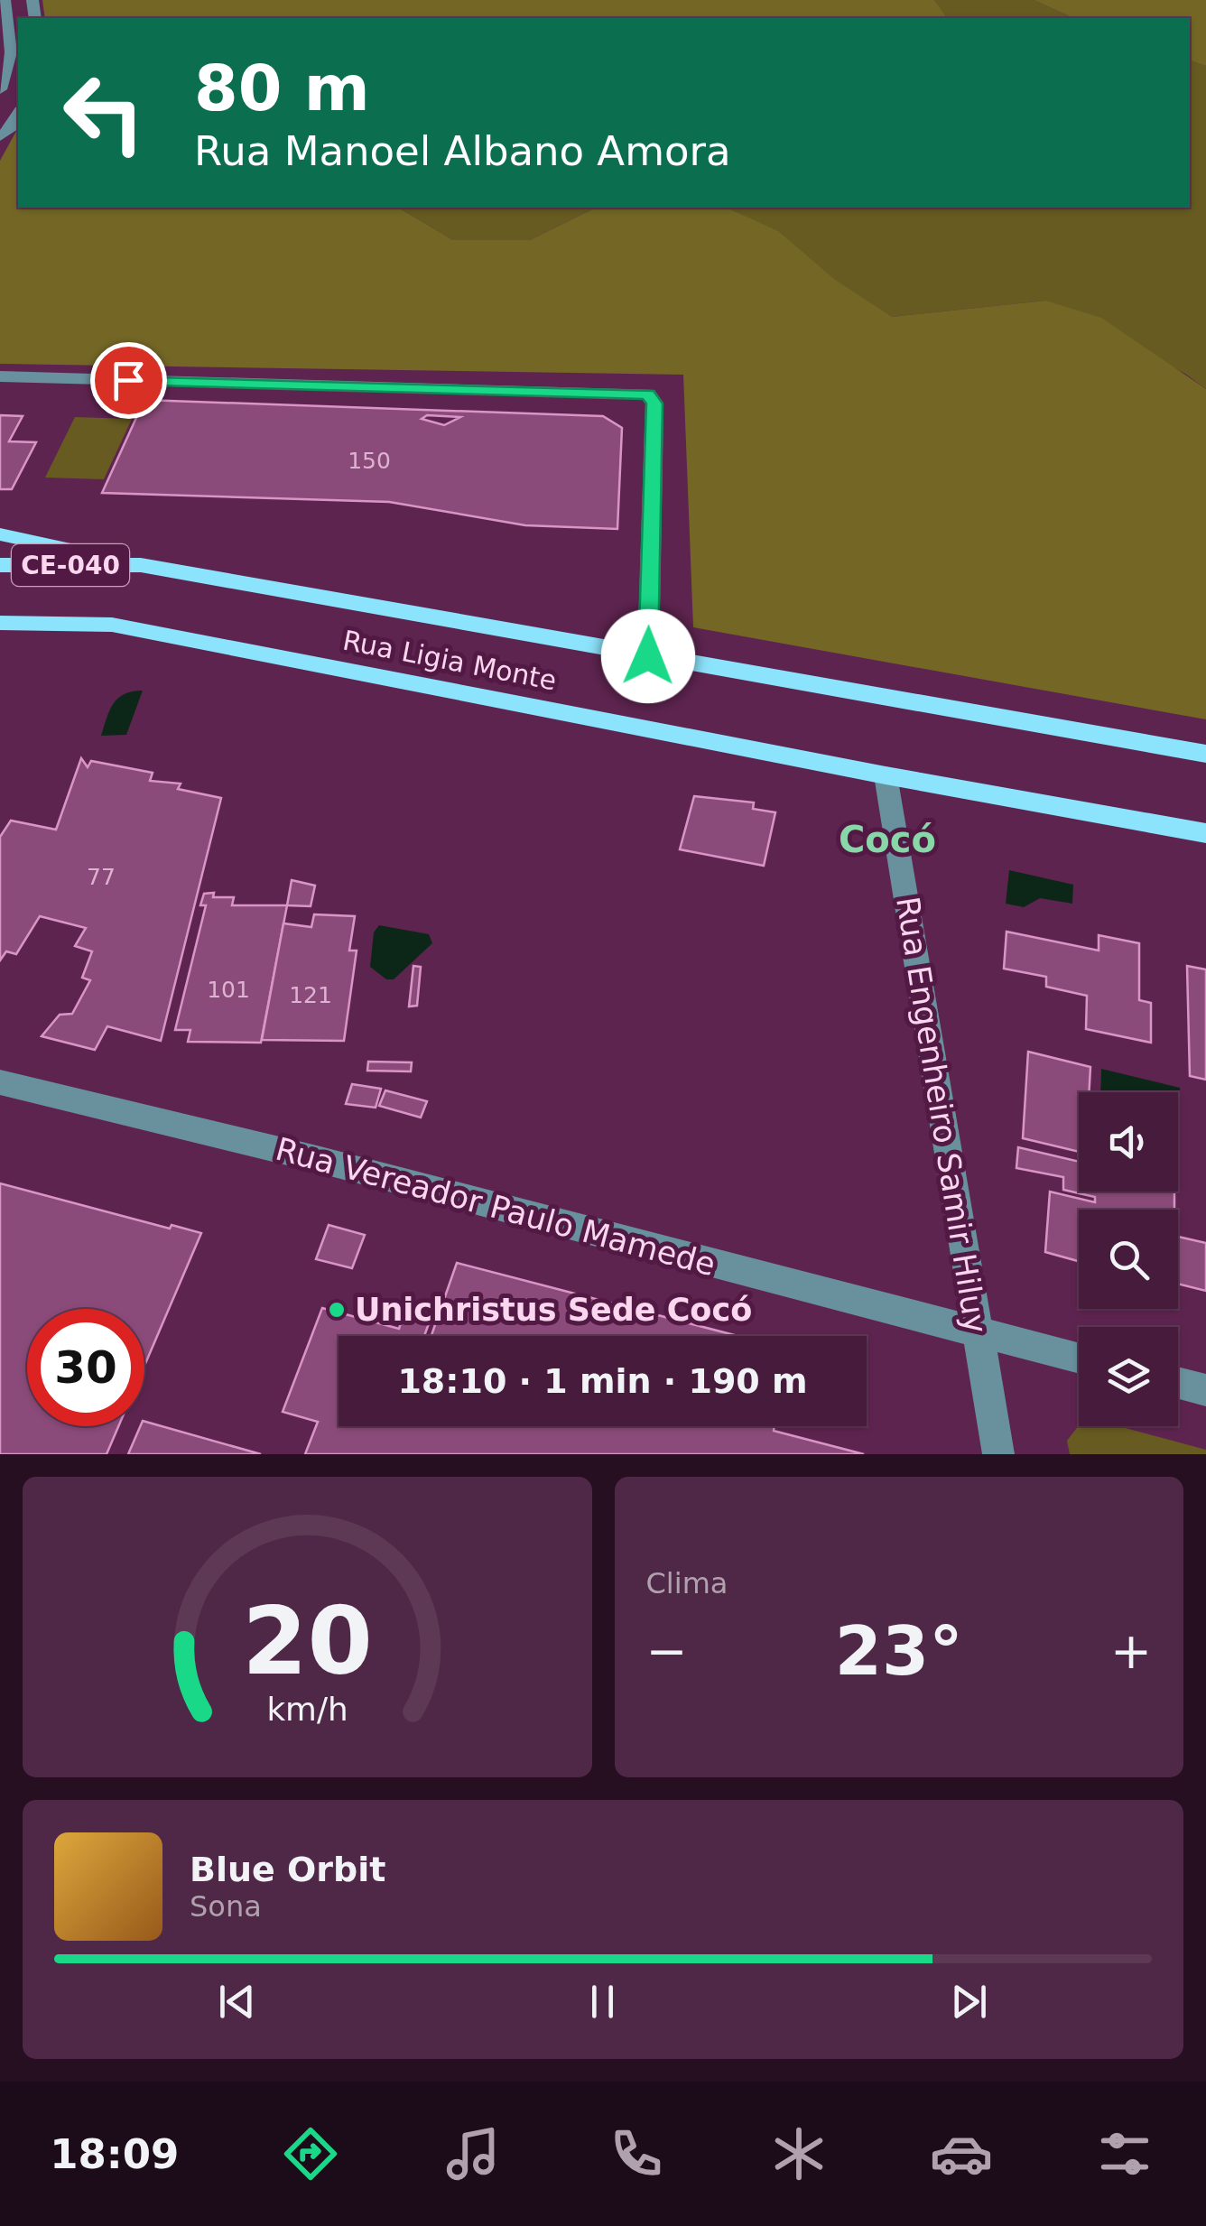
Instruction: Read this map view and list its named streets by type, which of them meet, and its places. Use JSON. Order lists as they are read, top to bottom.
{
  "streets": {
    "main road": ["CE-040", "Rua Ligia Monte"],
    "street": ["Rua Engenheiro Samir Hiluy", "Rua Vereador Paulo Mamede"]
  },
  "crossings": [
    ["Rua Ligia Monte", "Rua Engenheiro Samir Hiluy"],
    ["Rua Engenheiro Samir Hiluy", "Rua Vereador Paulo Mamede"]
  ],
  "districts": ["Cocó"],
  "places": ["Unichristus Sede Cocó"],
  "house_numbers": [
    "150",
    "77",
    "101",
    "121"
  ],
  "page": {
    "turn": ["80 m", "Rua Manoel Albano Amora"],
    "limit": "30",
    "trip": "18:10 · 1 min · 190 m",
    "tile": "Clima",
    "heat": ["−", "23°", "+"],
    "song": ["Blue Orbit", "Sona"],
    "tabs": "18:09",
    "gauge": ["20", "km/h"]
  }
}
